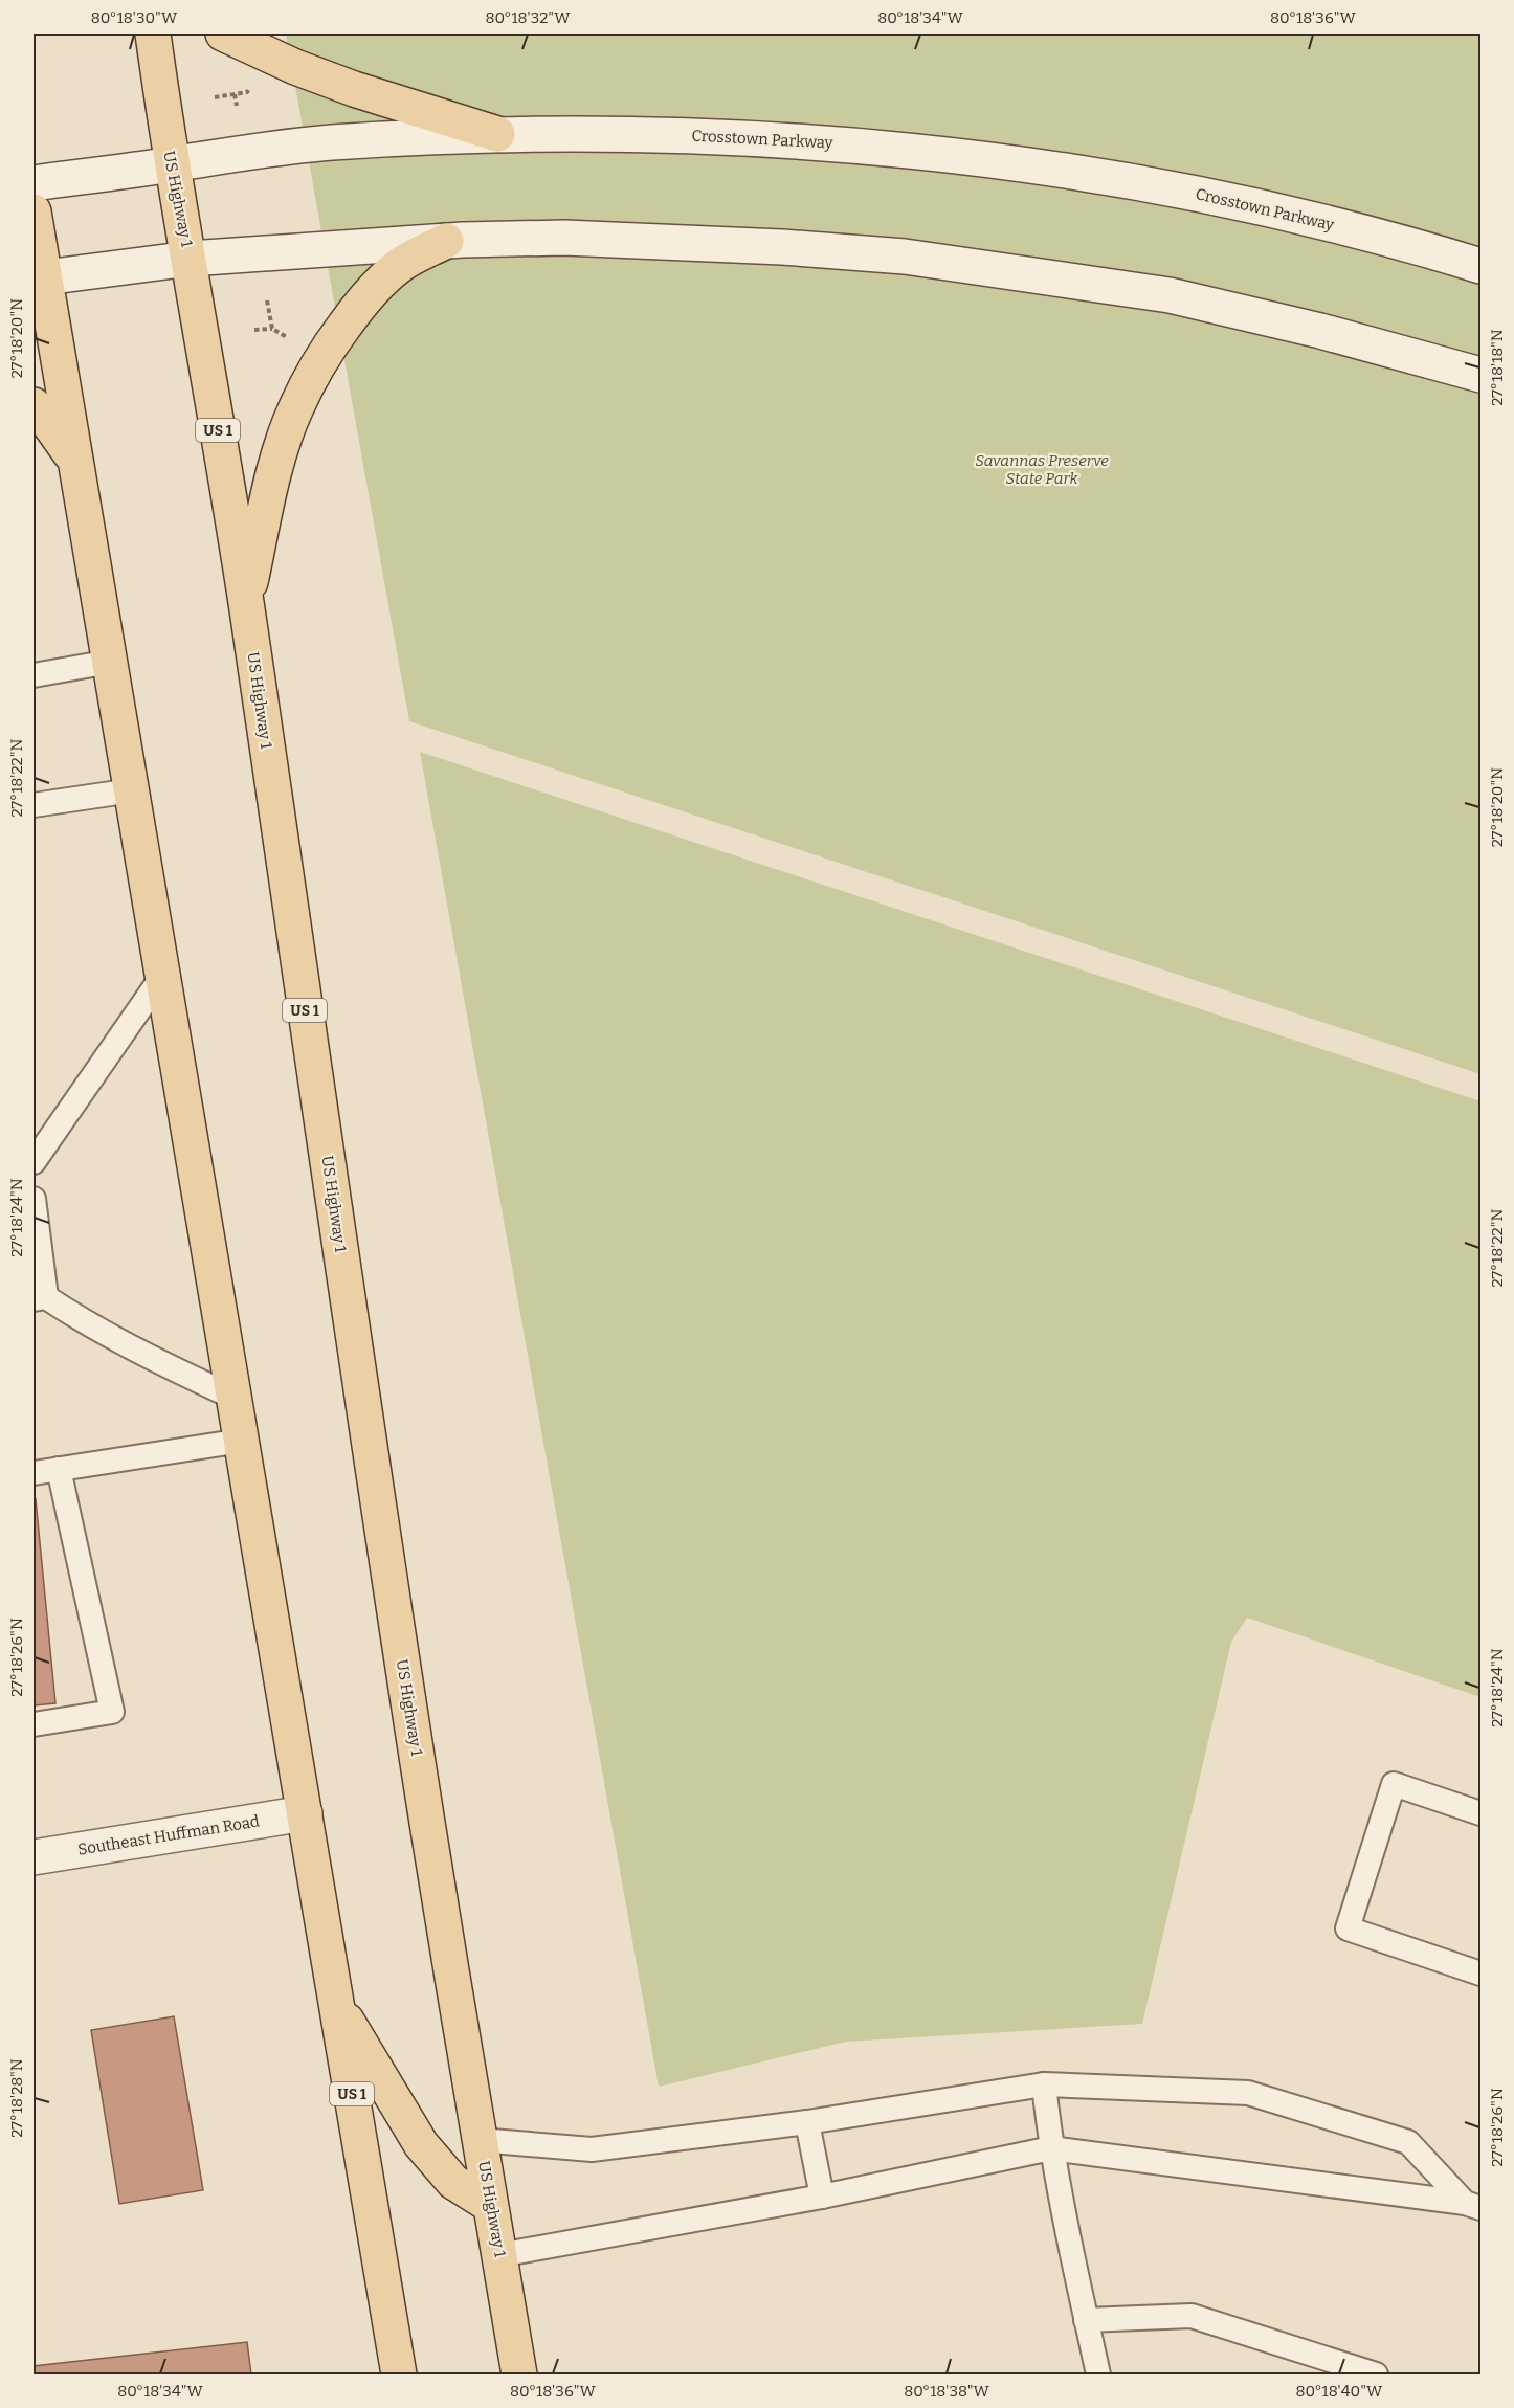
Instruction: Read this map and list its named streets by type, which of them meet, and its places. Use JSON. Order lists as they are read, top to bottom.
{
  "streets": {
    "main road": [
      "Crosstown Parkway",
      "US Highway 1",
      "US 1",
      "Southeast Huffman Road"
    ]
  },
  "crossings": [
    ["Crosstown Parkway", "US Highway 1"],
    ["US 1", "Southeast Huffman Road"]
  ],
  "parks": ["Savannas Preserve State Park"],
  "coordinates": [
    "80°18'30\"W",
    "80°18'32\"W",
    "80°18'34\"W",
    "80°18'36\"W",
    "27°18'20\"N",
    "27°18'18\"N",
    "27°18'22\"N",
    "27°18'24\"N",
    "27°18'26\"N",
    "27°18'28\"N",
    "80°18'38\"W",
    "80°18'40\"W"
  ]
}
